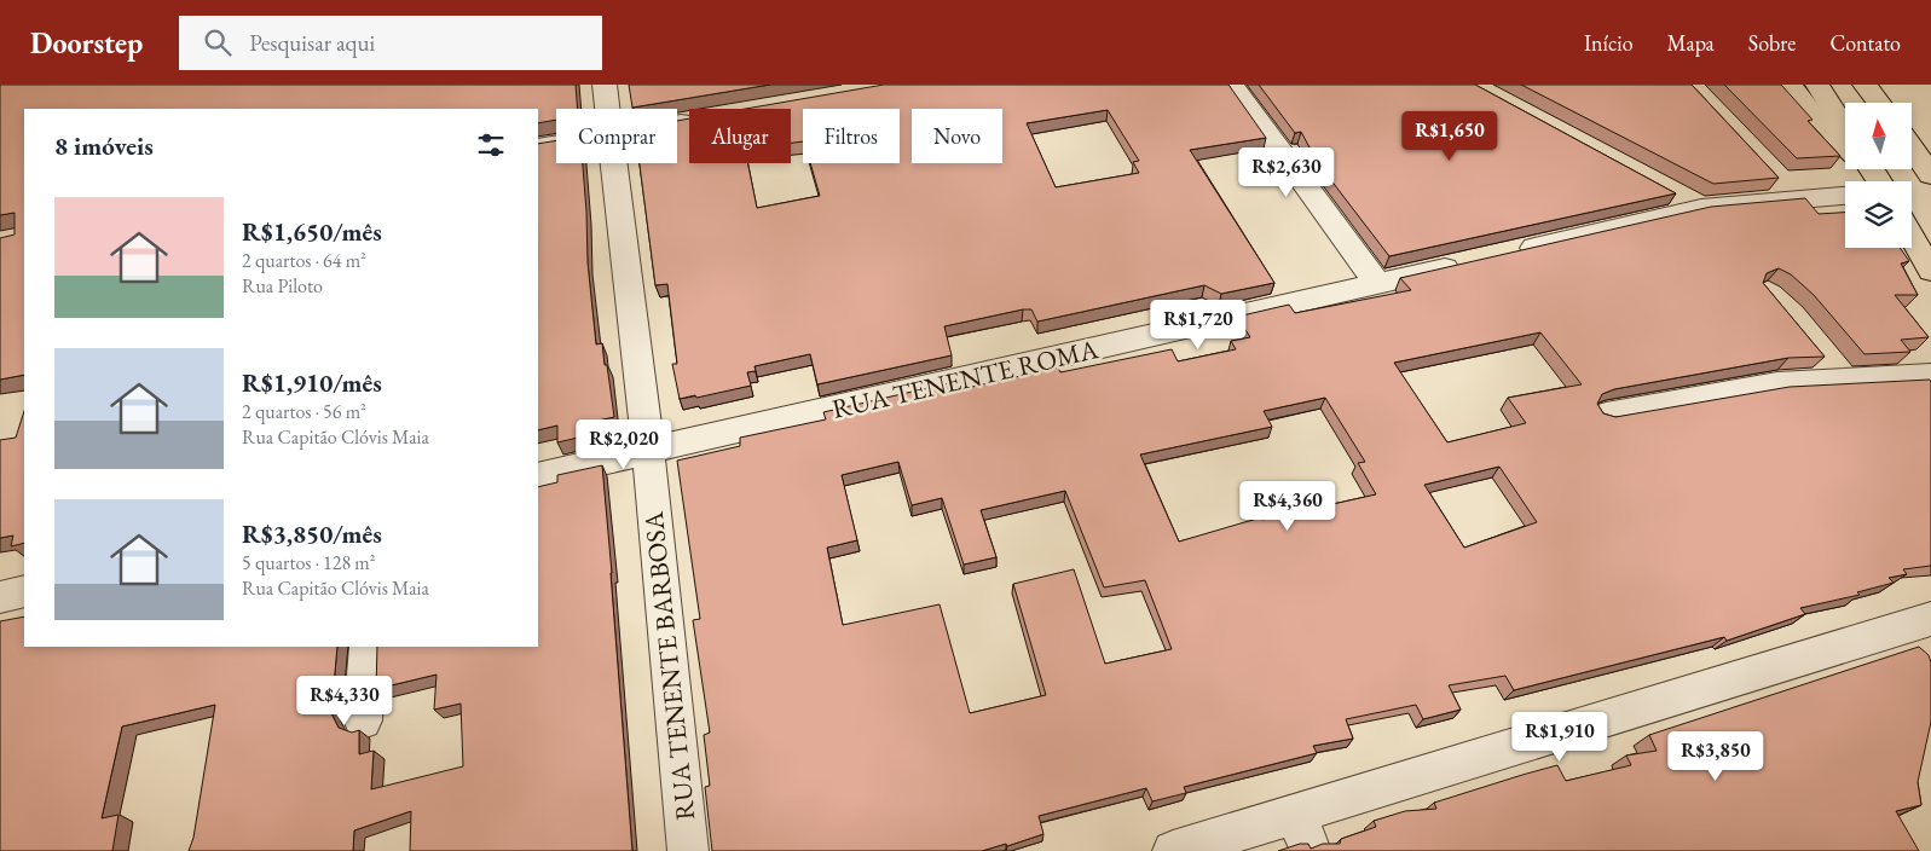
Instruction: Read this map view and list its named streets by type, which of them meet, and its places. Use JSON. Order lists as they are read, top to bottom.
{
  "streets": {
    "street": ["RUA TENENTE ROMA", "RUA TENENTE BARBOSA"]
  },
  "crossings": [
    ["RUA TENENTE ROMA", "RUA TENENTE BARBOSA"]
  ],
  "north": "top",
  "page": {
    "header": "Doorstep",
    "search": "Pesquisar aqui",
    "nav": [
      "Início",
      "Mapa",
      "Sobre",
      "Contato"
    ],
    "chip": [
      "Comprar",
      "Alugar",
      "Filtros",
      "Novo"
    ],
    "heading": "8 imóveis",
    "price": [
      "R$1,650",
      "R$2,630",
      "R$1,720",
      "R$2,020",
      "R$4,360",
      "R$4,330",
      "R$1,910",
      "R$3,850"
    ],
    "list": [
      {
        "name": "R$1,650/mês",
        "note": "2 quartos · 64 m² · Rua Piloto"
      },
      {
        "name": "R$1,910/mês",
        "note": "2 quartos · 56 m² · Rua Capitão Clóvis Maia"
      },
      {
        "name": "R$3,850/mês",
        "note": "5 quartos · 128 m² · Rua Capitão Clóvis Maia"
      }
    ]
  }
}
